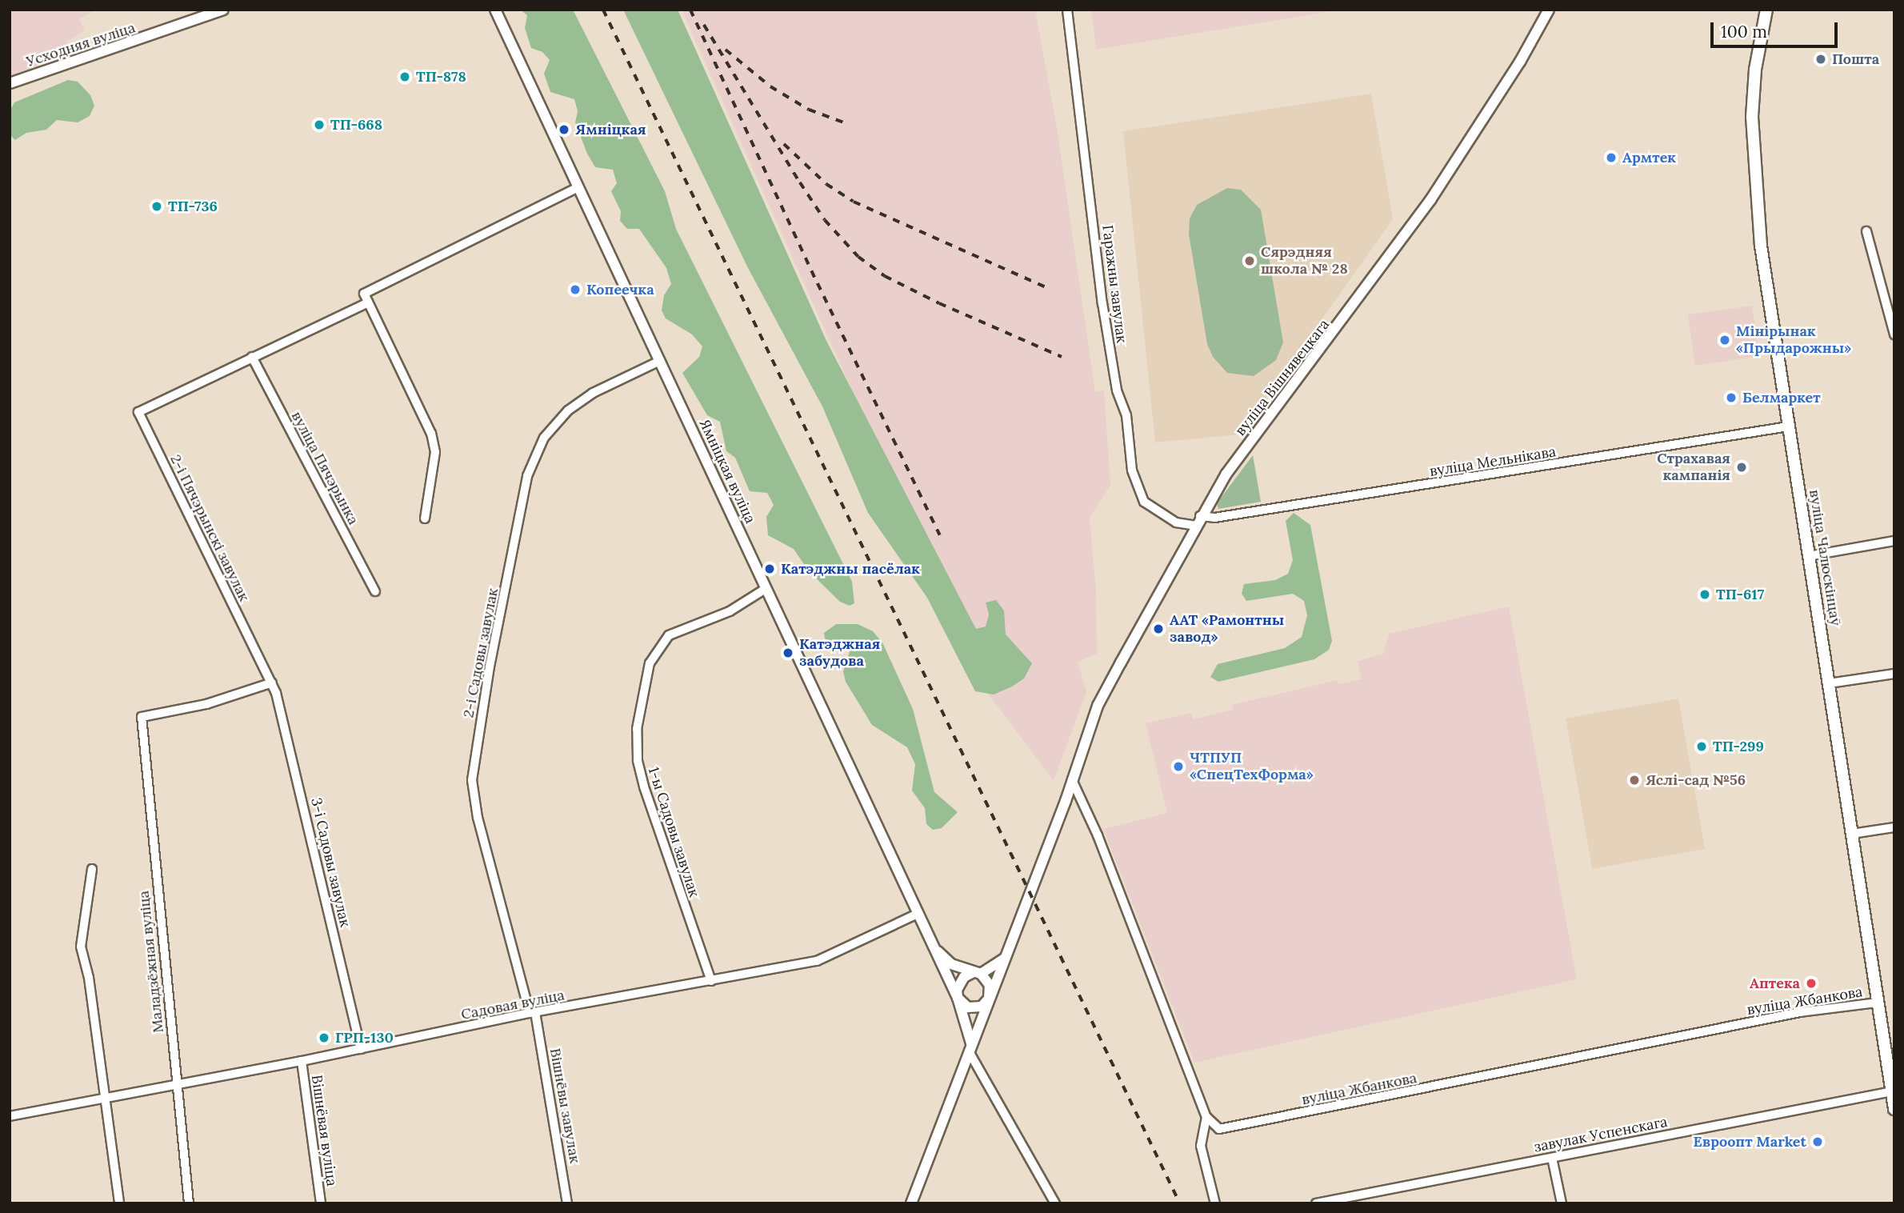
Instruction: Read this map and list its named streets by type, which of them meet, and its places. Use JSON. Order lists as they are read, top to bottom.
{
  "streets": {
    "main road": [
      "Усходняя вуліца",
      "вуліца Вішнявецкага",
      "Ямніцкая вуліца",
      "вуліца Чалюскінцаў"
    ],
    "street": [
      "Гаражны завулак",
      "вуліца Мельнікава",
      "вуліца Пячэрынка",
      "2-і Пячэрынскі завулак",
      "2-і Садовы завулак",
      "1-ы Садовы завулак",
      "3-і Садовы завулак",
      "Маладзёжная вуліца",
      "вуліца Жбанкова",
      "Садовая вуліца",
      "Вішнёвы завулак",
      "Вішнёвая вуліца",
      "завулак Успенскага"
    ]
  },
  "crossings": [
    ["Гаражны завулак", "вуліца Вішнявецкага"],
    ["Гаражны завулак", "вуліца Мельнікава"],
    ["вуліца Вішнявецкага", "вуліца Мельнікава"],
    ["вуліца Вішнявецкага", "Ямніцкая вуліца"],
    ["вуліца Мельнікава", "вуліца Чалюскінцаў"],
    ["вуліца Пячэрынка", "2-і Пячэрынскі завулак"],
    ["Ямніцкая вуліца", "2-і Садовы завулак"],
    ["Ямніцкая вуліца", "1-ы Садовы завулак"],
    ["Ямніцкая вуліца", "Садовая вуліца"],
    ["2-і Пячэрынскі завулак", "3-і Садовы завулак"],
    ["2-і Пячэрынскі завулак", "Маладзёжная вуліца"],
    ["вуліца Чалюскінцаў", "вуліца Жбанкова"],
    ["вуліца Чалюскінцаў", "завулак Успенскага"],
    ["2-і Садовы завулак", "Садовая вуліца"],
    ["2-і Садовы завулак", "Вішнёвы завулак"],
    ["1-ы Садовы завулак", "Садовая вуліца"],
    ["3-і Садовы завулак", "Маладзёжная вуліца"],
    ["3-і Садовы завулак", "Садовая вуліца"],
    ["Маладзёжная вуліца", "Садовая вуліца"],
    ["Садовая вуліца", "Вішнёвы завулак"],
    ["Садовая вуліца", "Вішнёвая вуліца"]
  ],
  "places": [
    "Пошта",
    "ТП-878",
    "ТП-668",
    "Ямніцкая",
    "Армтек",
    "ТП-736",
    "Сярэдняя школа № 28",
    "Копеечка",
    "Мінірынак «Прыдарожны»",
    "Белмаркет",
    "Страхавая кампанія",
    "Катэджны пасёлак",
    "ТП-617",
    "ААТ «Рамонтны завод»",
    "Катэджная забудова",
    "ТП-299",
    "ЧТПУП «СпецТехФорма»",
    "Яслі-сад №56",
    "Аптека",
    "ГРП-130",
    "Евроопт Market"
  ],
  "scale_bar": "100 m"
}
